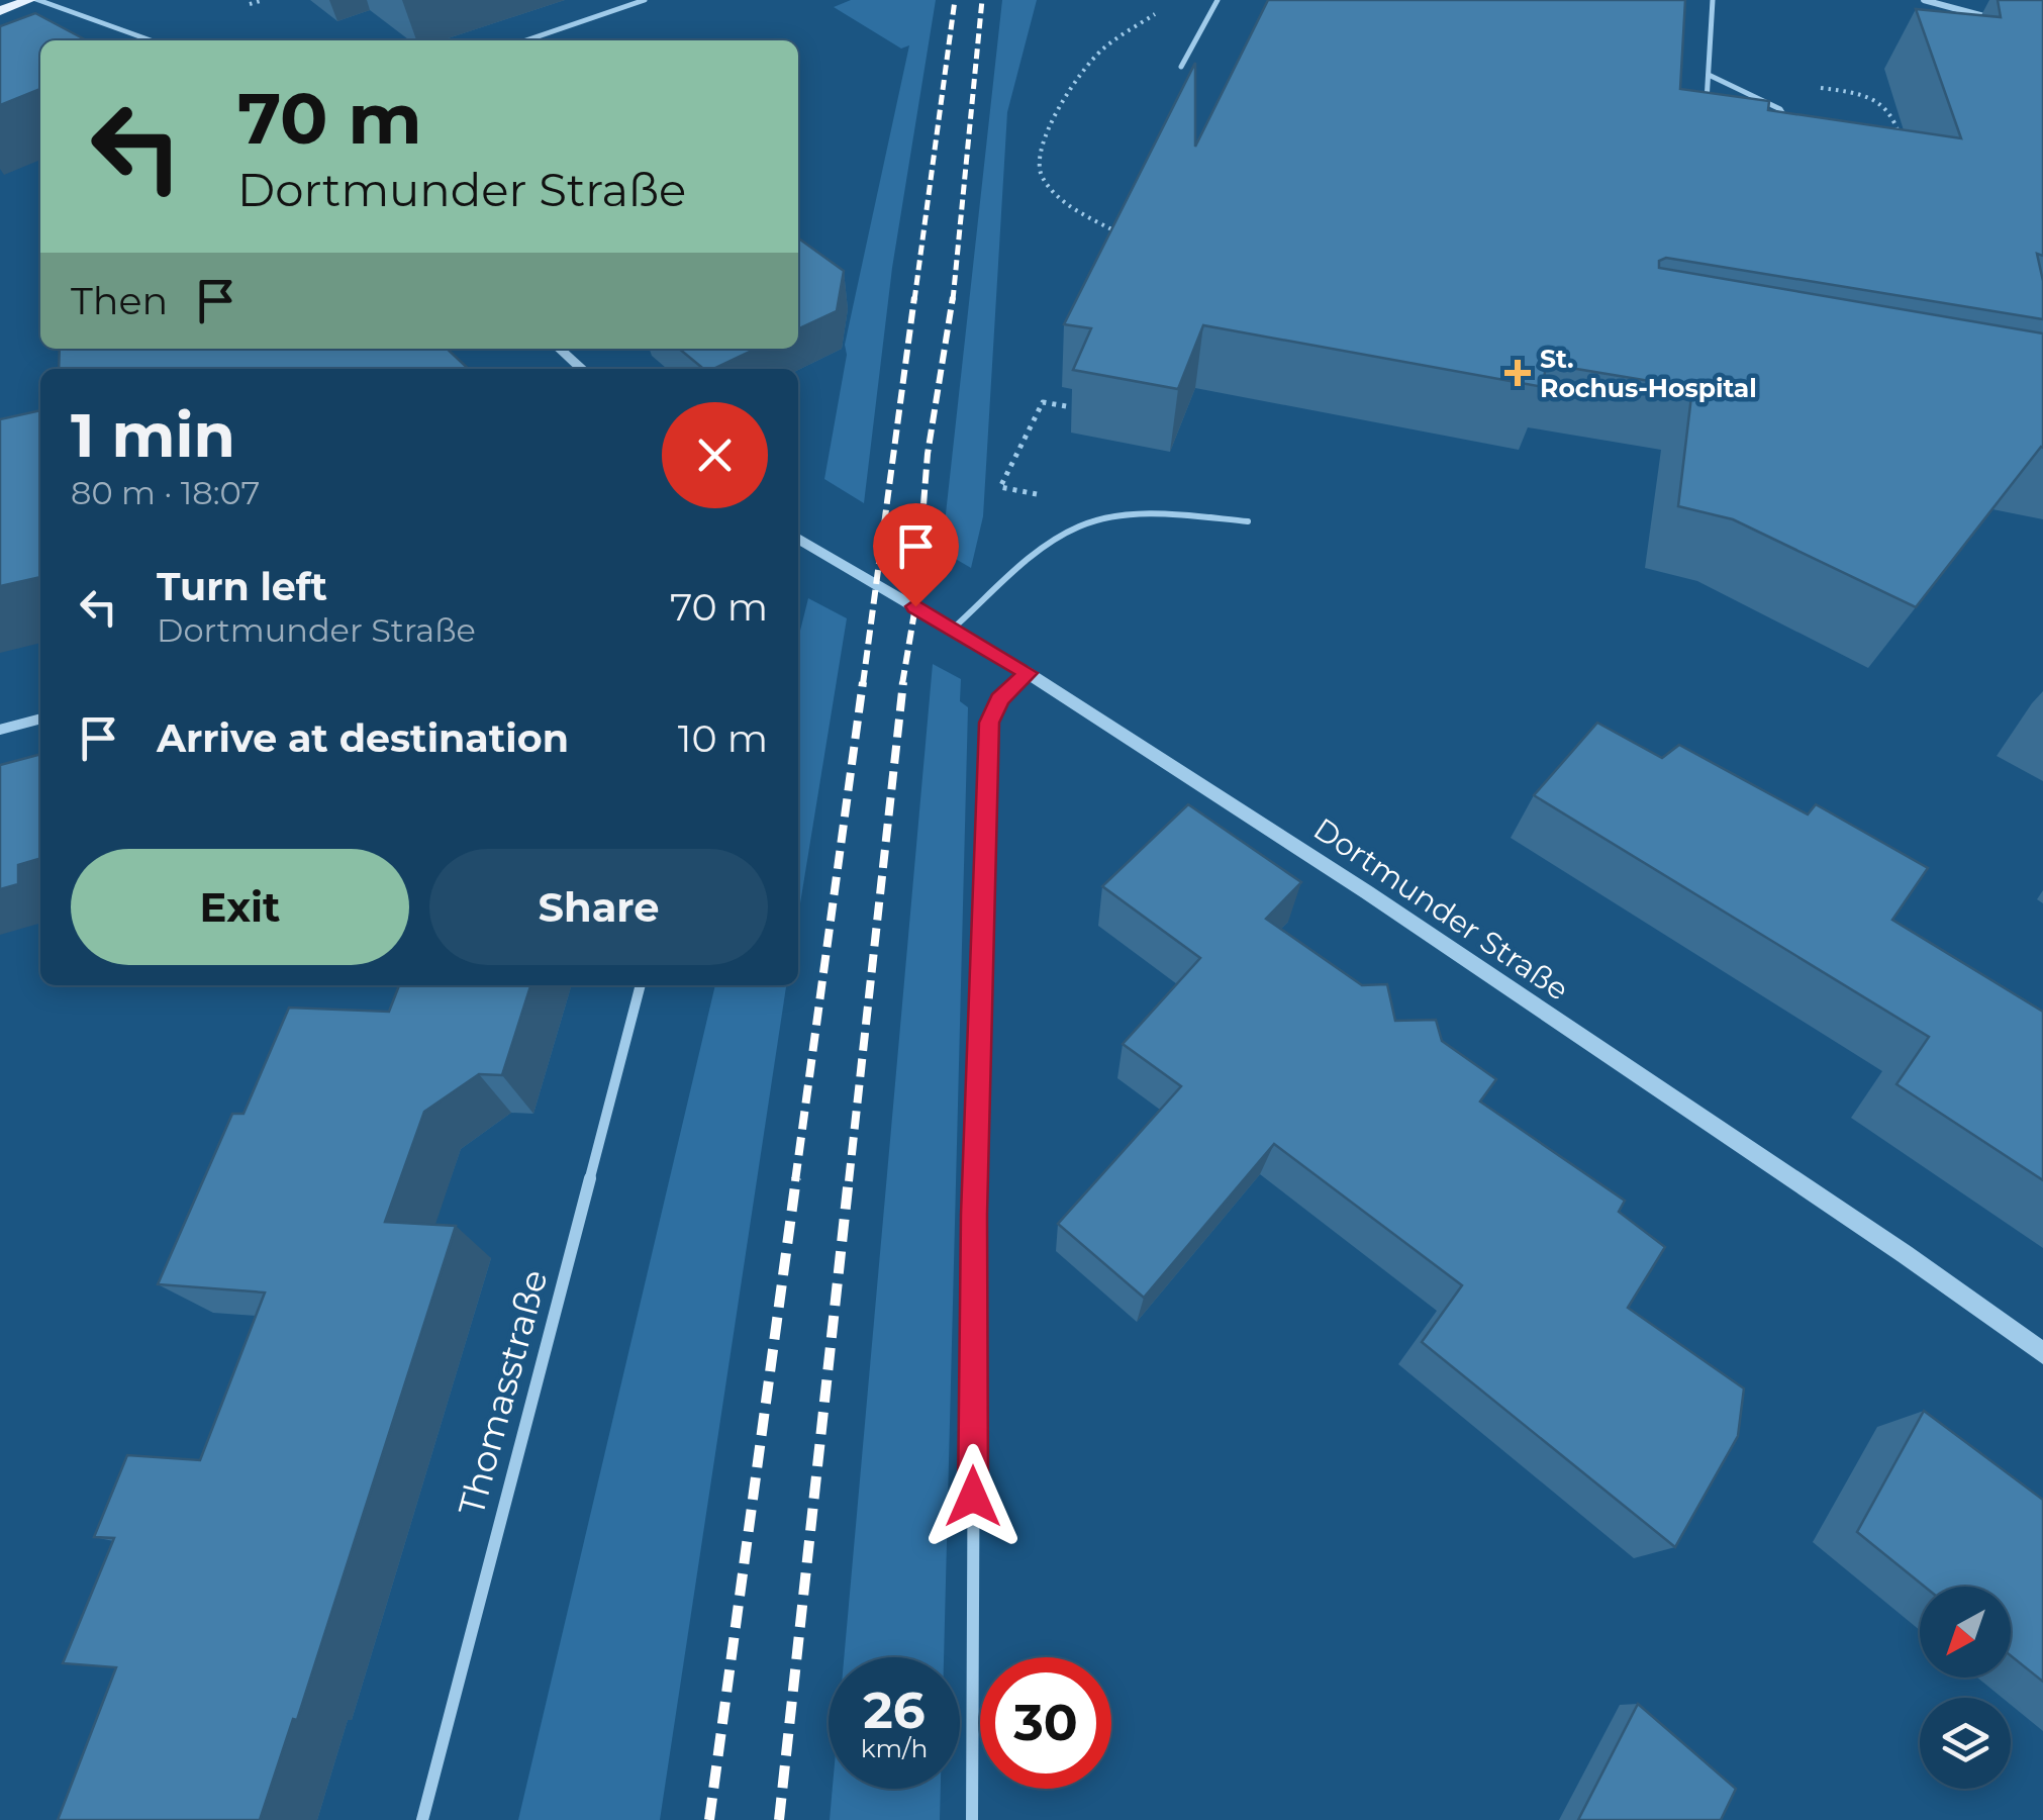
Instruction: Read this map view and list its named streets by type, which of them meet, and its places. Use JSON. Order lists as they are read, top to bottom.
{
  "streets": {
    "street": ["Dortmunder Straße", "Thomasstraße"]
  },
  "places": {
    "health": ["St. Rochus-Hospital"]
  },
  "north": "bottom left",
  "page": {
    "turn": ["70 m", "Dortmunder Straße"],
    "then": "Then",
    "heading": ["1 min", "80 m · 18:07"],
    "list": [
      {
        "name": "Turn left",
        "note": "Dortmunder Straße",
        "value": "70 m"
      },
      {
        "name": "Arrive at destination",
        "value": "10 m"
      }
    ],
    "buttons": ["Exit", "Share"],
    "speed": "26 km/h",
    "limit": "30"
  }
}
